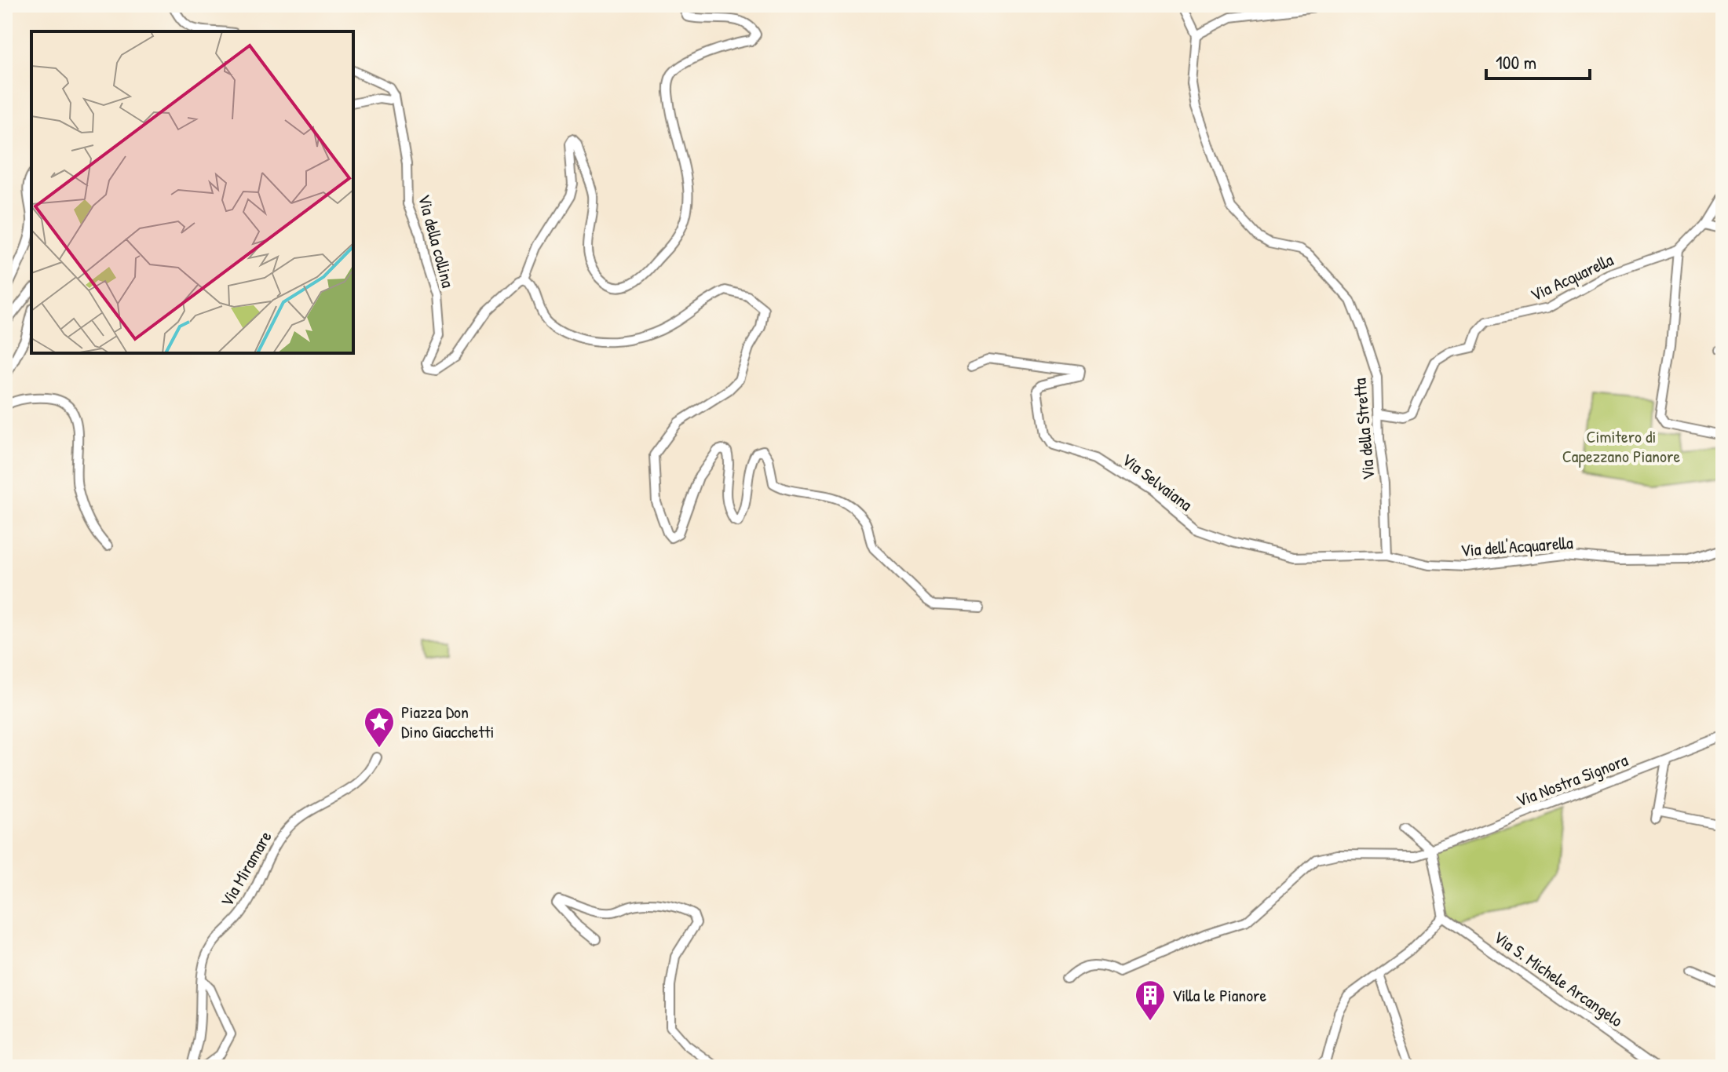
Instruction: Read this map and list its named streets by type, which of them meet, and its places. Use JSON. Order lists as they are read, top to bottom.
{
  "streets": {
    "street": [
      "Via della collina",
      "Via Acquarella",
      "Via della Stretta",
      "Via Selvaiana",
      "Via dell'Acquarella",
      "Via Nostra Signora",
      "Via Miramare",
      "Via S. Michele Arcangelo"
    ]
  },
  "crossings": [
    ["Via Acquarella", "Via della Stretta"],
    ["Via della Stretta", "Via Selvaiana"],
    ["Via della Stretta", "Via dell'Acquarella"],
    ["Via Selvaiana", "Via dell'Acquarella"]
  ],
  "parks": ["Cimitero di Capezzano Pianore"],
  "places": {
    "place": ["Piazza Don Dino Giacchetti"],
    "building": ["Villa le Pianore"]
  },
  "scale_bar": "100 m"
}
